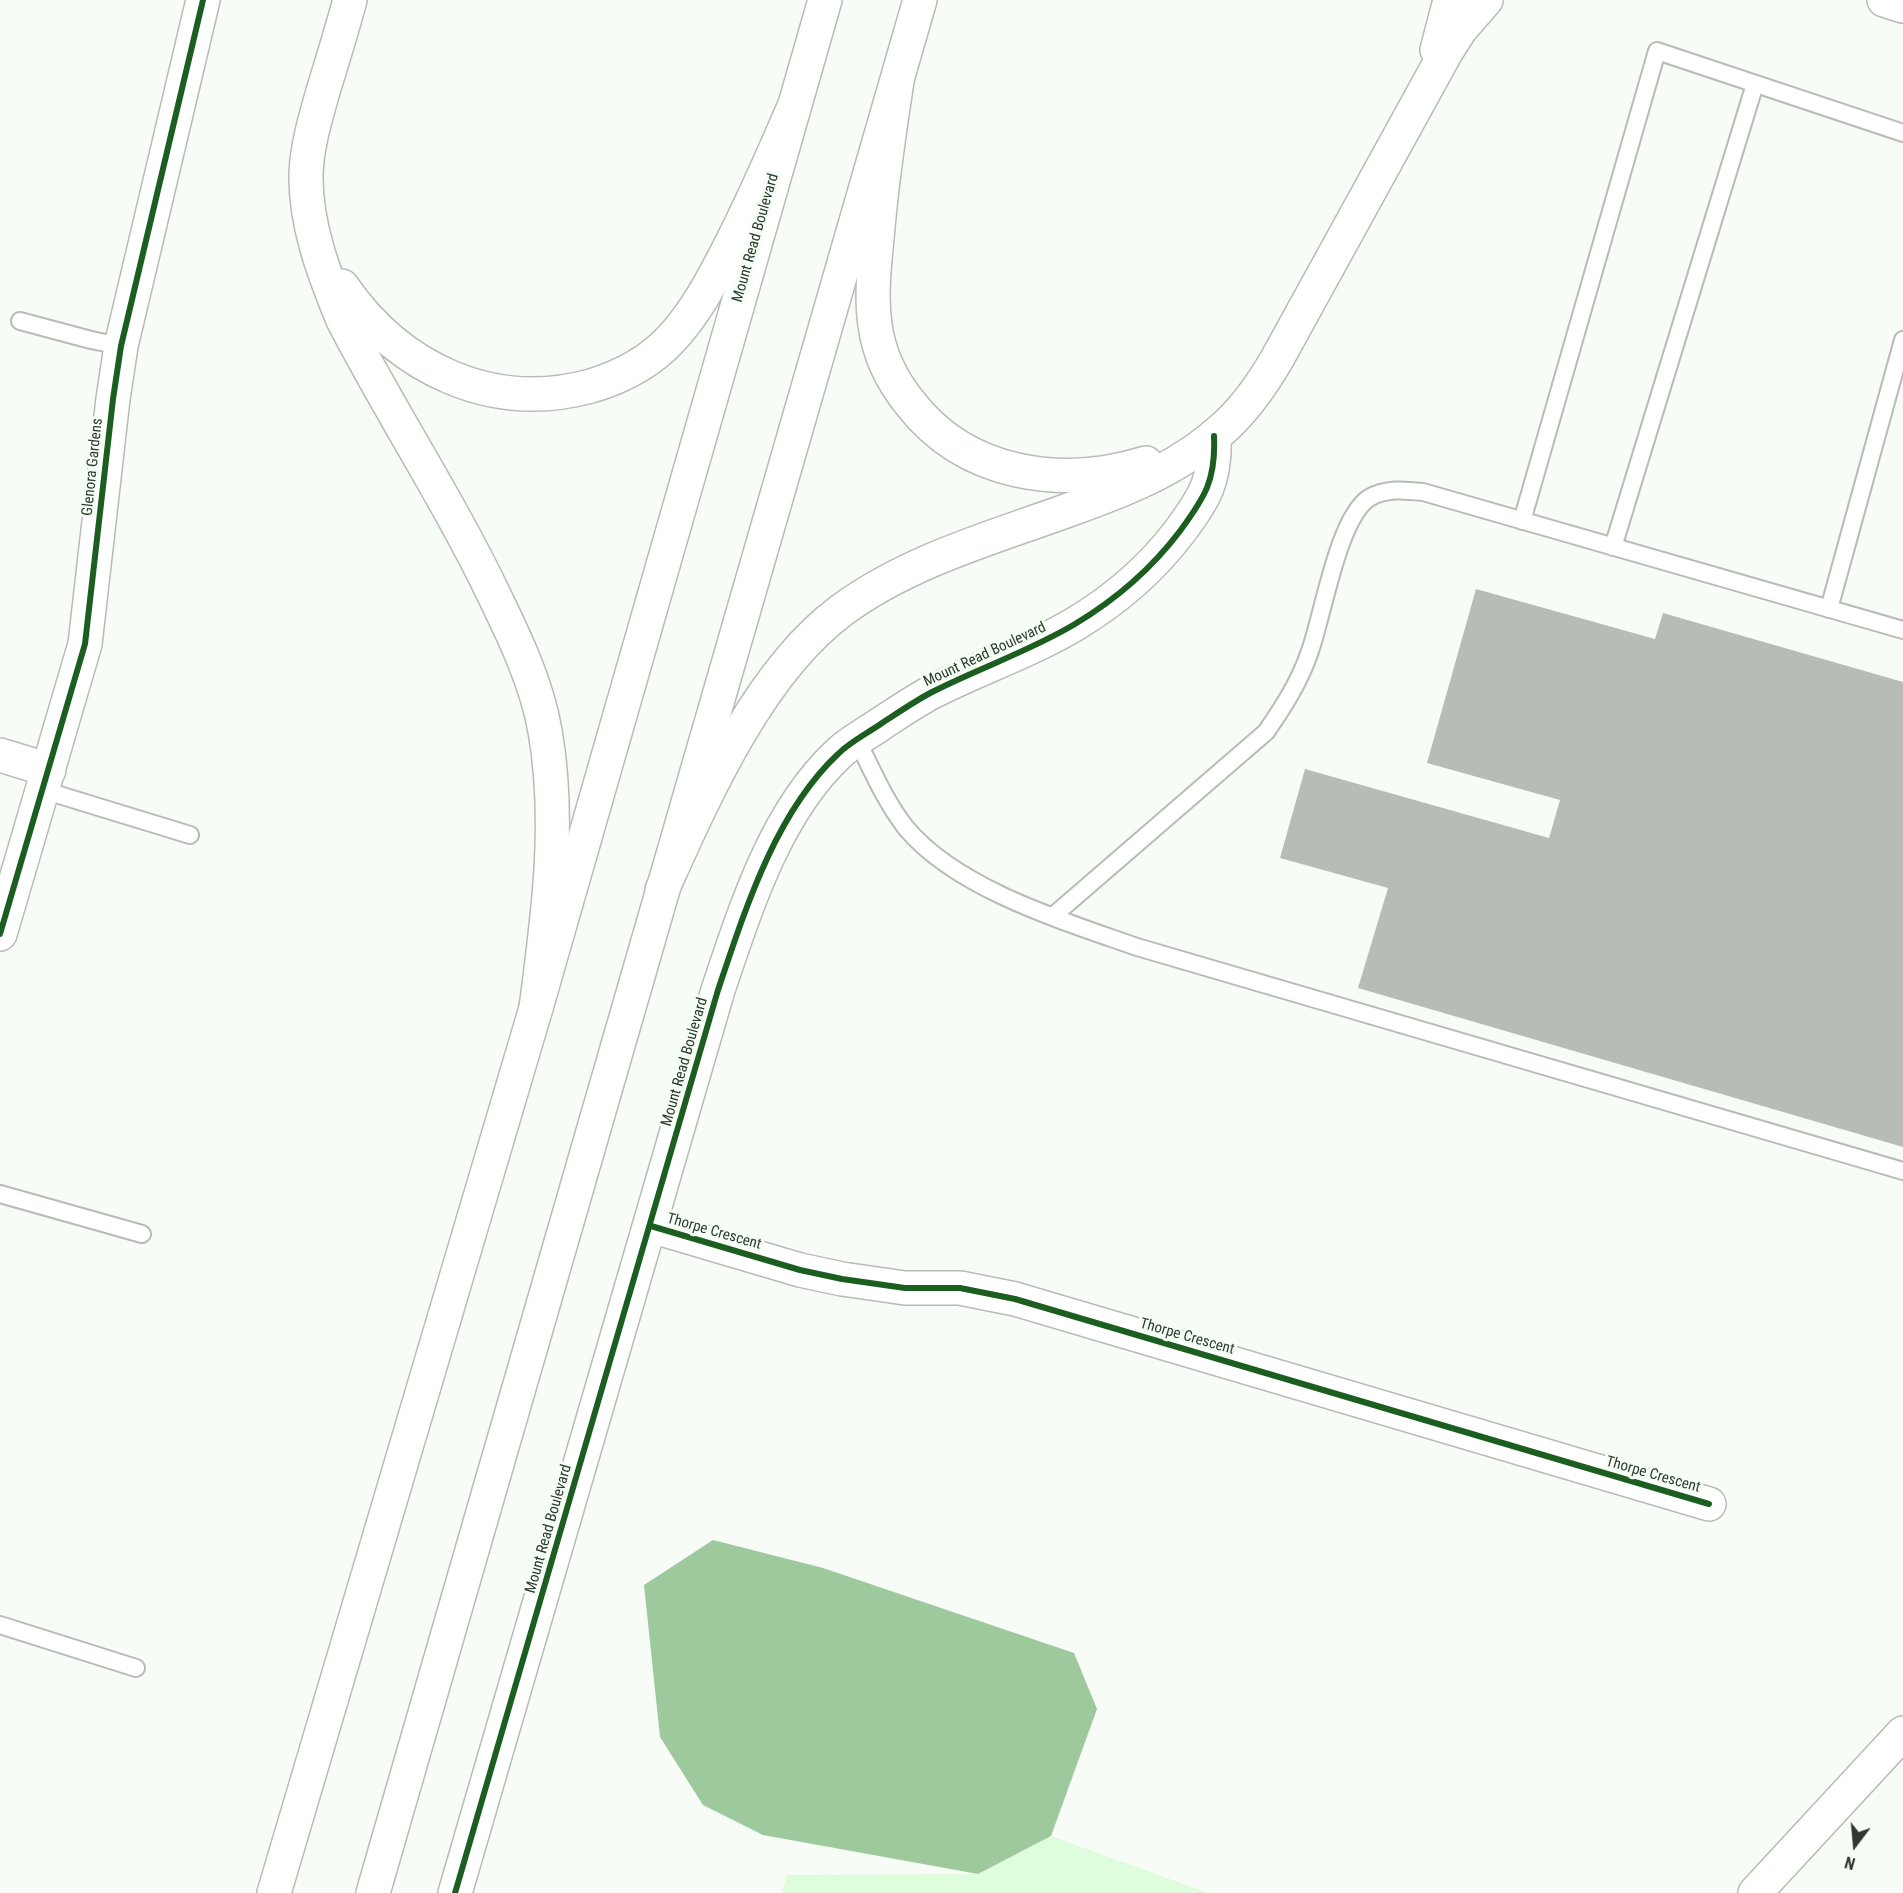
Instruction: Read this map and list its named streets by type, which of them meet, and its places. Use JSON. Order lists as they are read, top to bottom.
{
  "streets": {
    "main road": ["Mount Read Boulevard", "Glenora Gardens", "Thorpe Crescent"]
  },
  "crossings": [
    ["Mount Read Boulevard", "Thorpe Crescent"]
  ],
  "north": "bottom"
}
